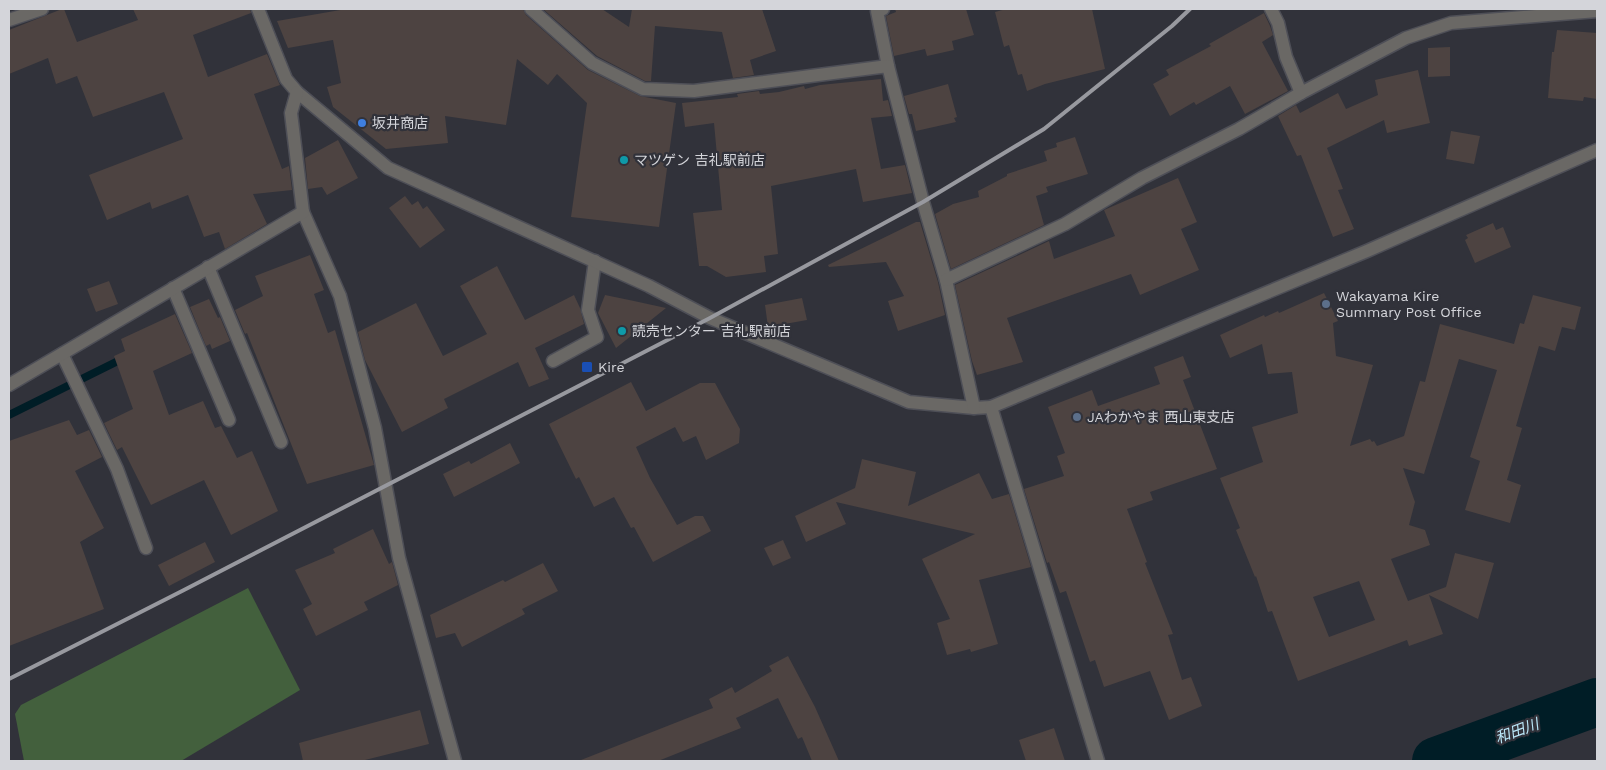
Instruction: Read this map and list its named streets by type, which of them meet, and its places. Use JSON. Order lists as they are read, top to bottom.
{
  "water": ["和田川"],
  "places": {
    "other": [
      "坂井商店",
      "マツゲン 吉礼駅前店",
      "Wakayama Kire Summary Post Office",
      "読売センター 吉礼駅前店",
      "JAわかやま 西山東支店"
    ],
    "transit": ["Kire"]
  }
}
